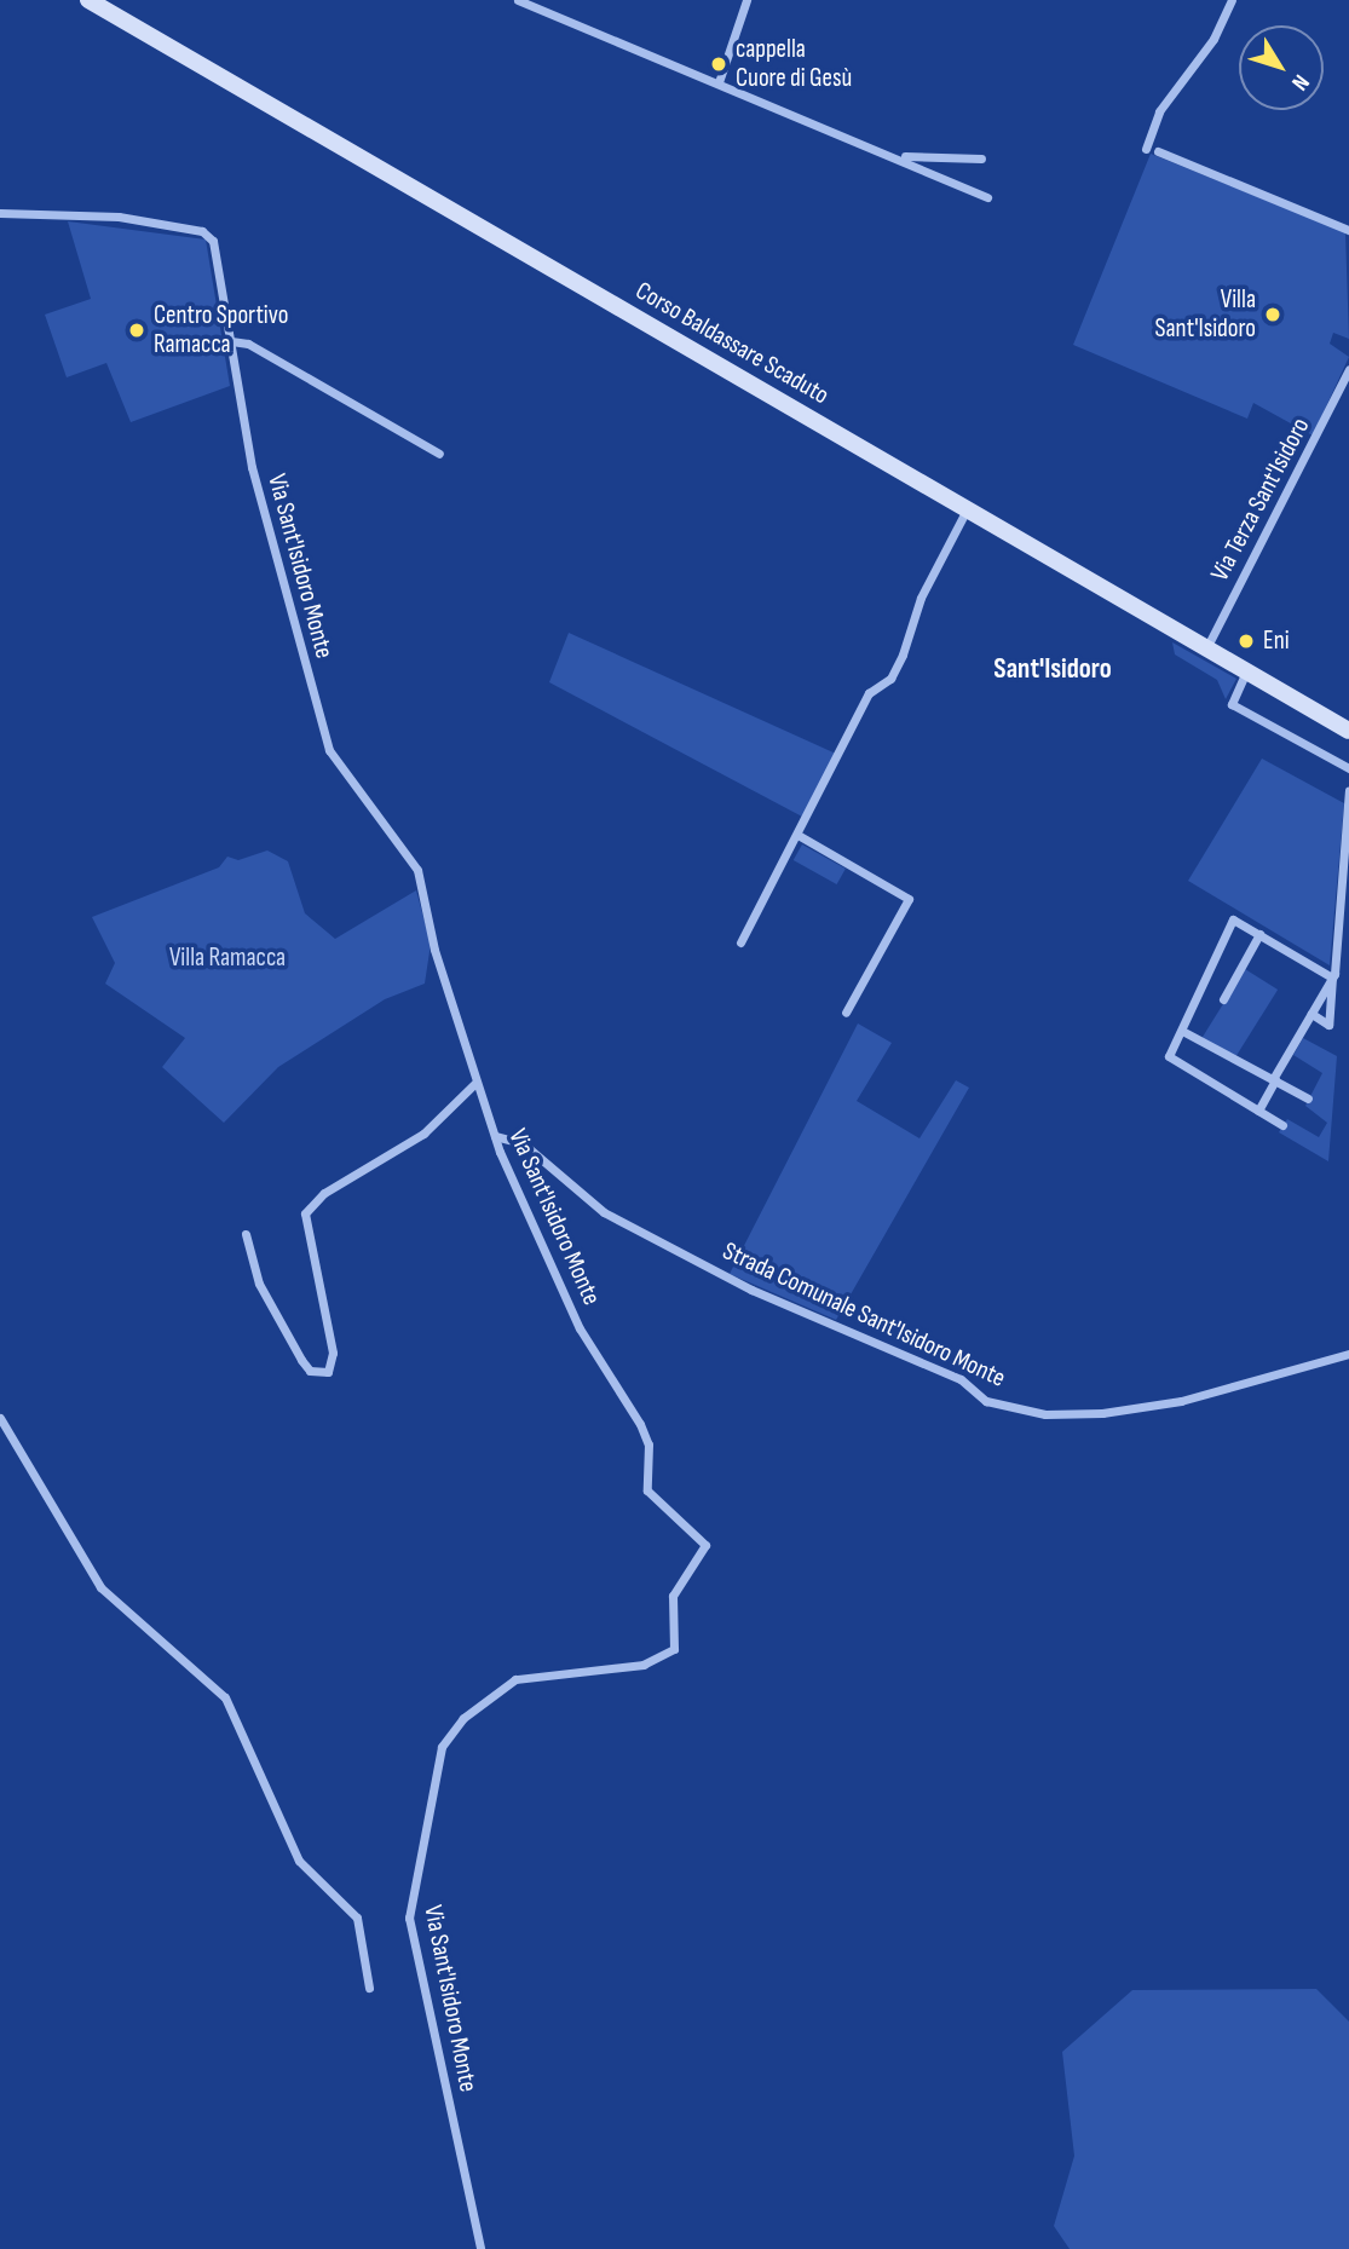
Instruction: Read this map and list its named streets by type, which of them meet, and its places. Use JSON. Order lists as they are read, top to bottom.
{
  "streets": {
    "street": [
      "Corso Baldassare Scaduto",
      "Via Terza Sant'Isidoro",
      "Via Sant'Isidoro Monte",
      "Strada Comunale Sant'Isidoro Monte"
    ]
  },
  "crossings": [
    ["Corso Baldassare Scaduto", "Via Terza Sant'Isidoro"],
    ["Via Sant'Isidoro Monte", "Strada Comunale Sant'Isidoro Monte"]
  ],
  "districts": ["Sant'Isidoro"],
  "parks": ["Villa Ramacca"],
  "places": [
    "cappella Cuore di Gesù",
    "Villa Sant'Isidoro",
    "Centro Sportivo Ramacca",
    "Eni"
  ],
  "north": "bottom right"
}
